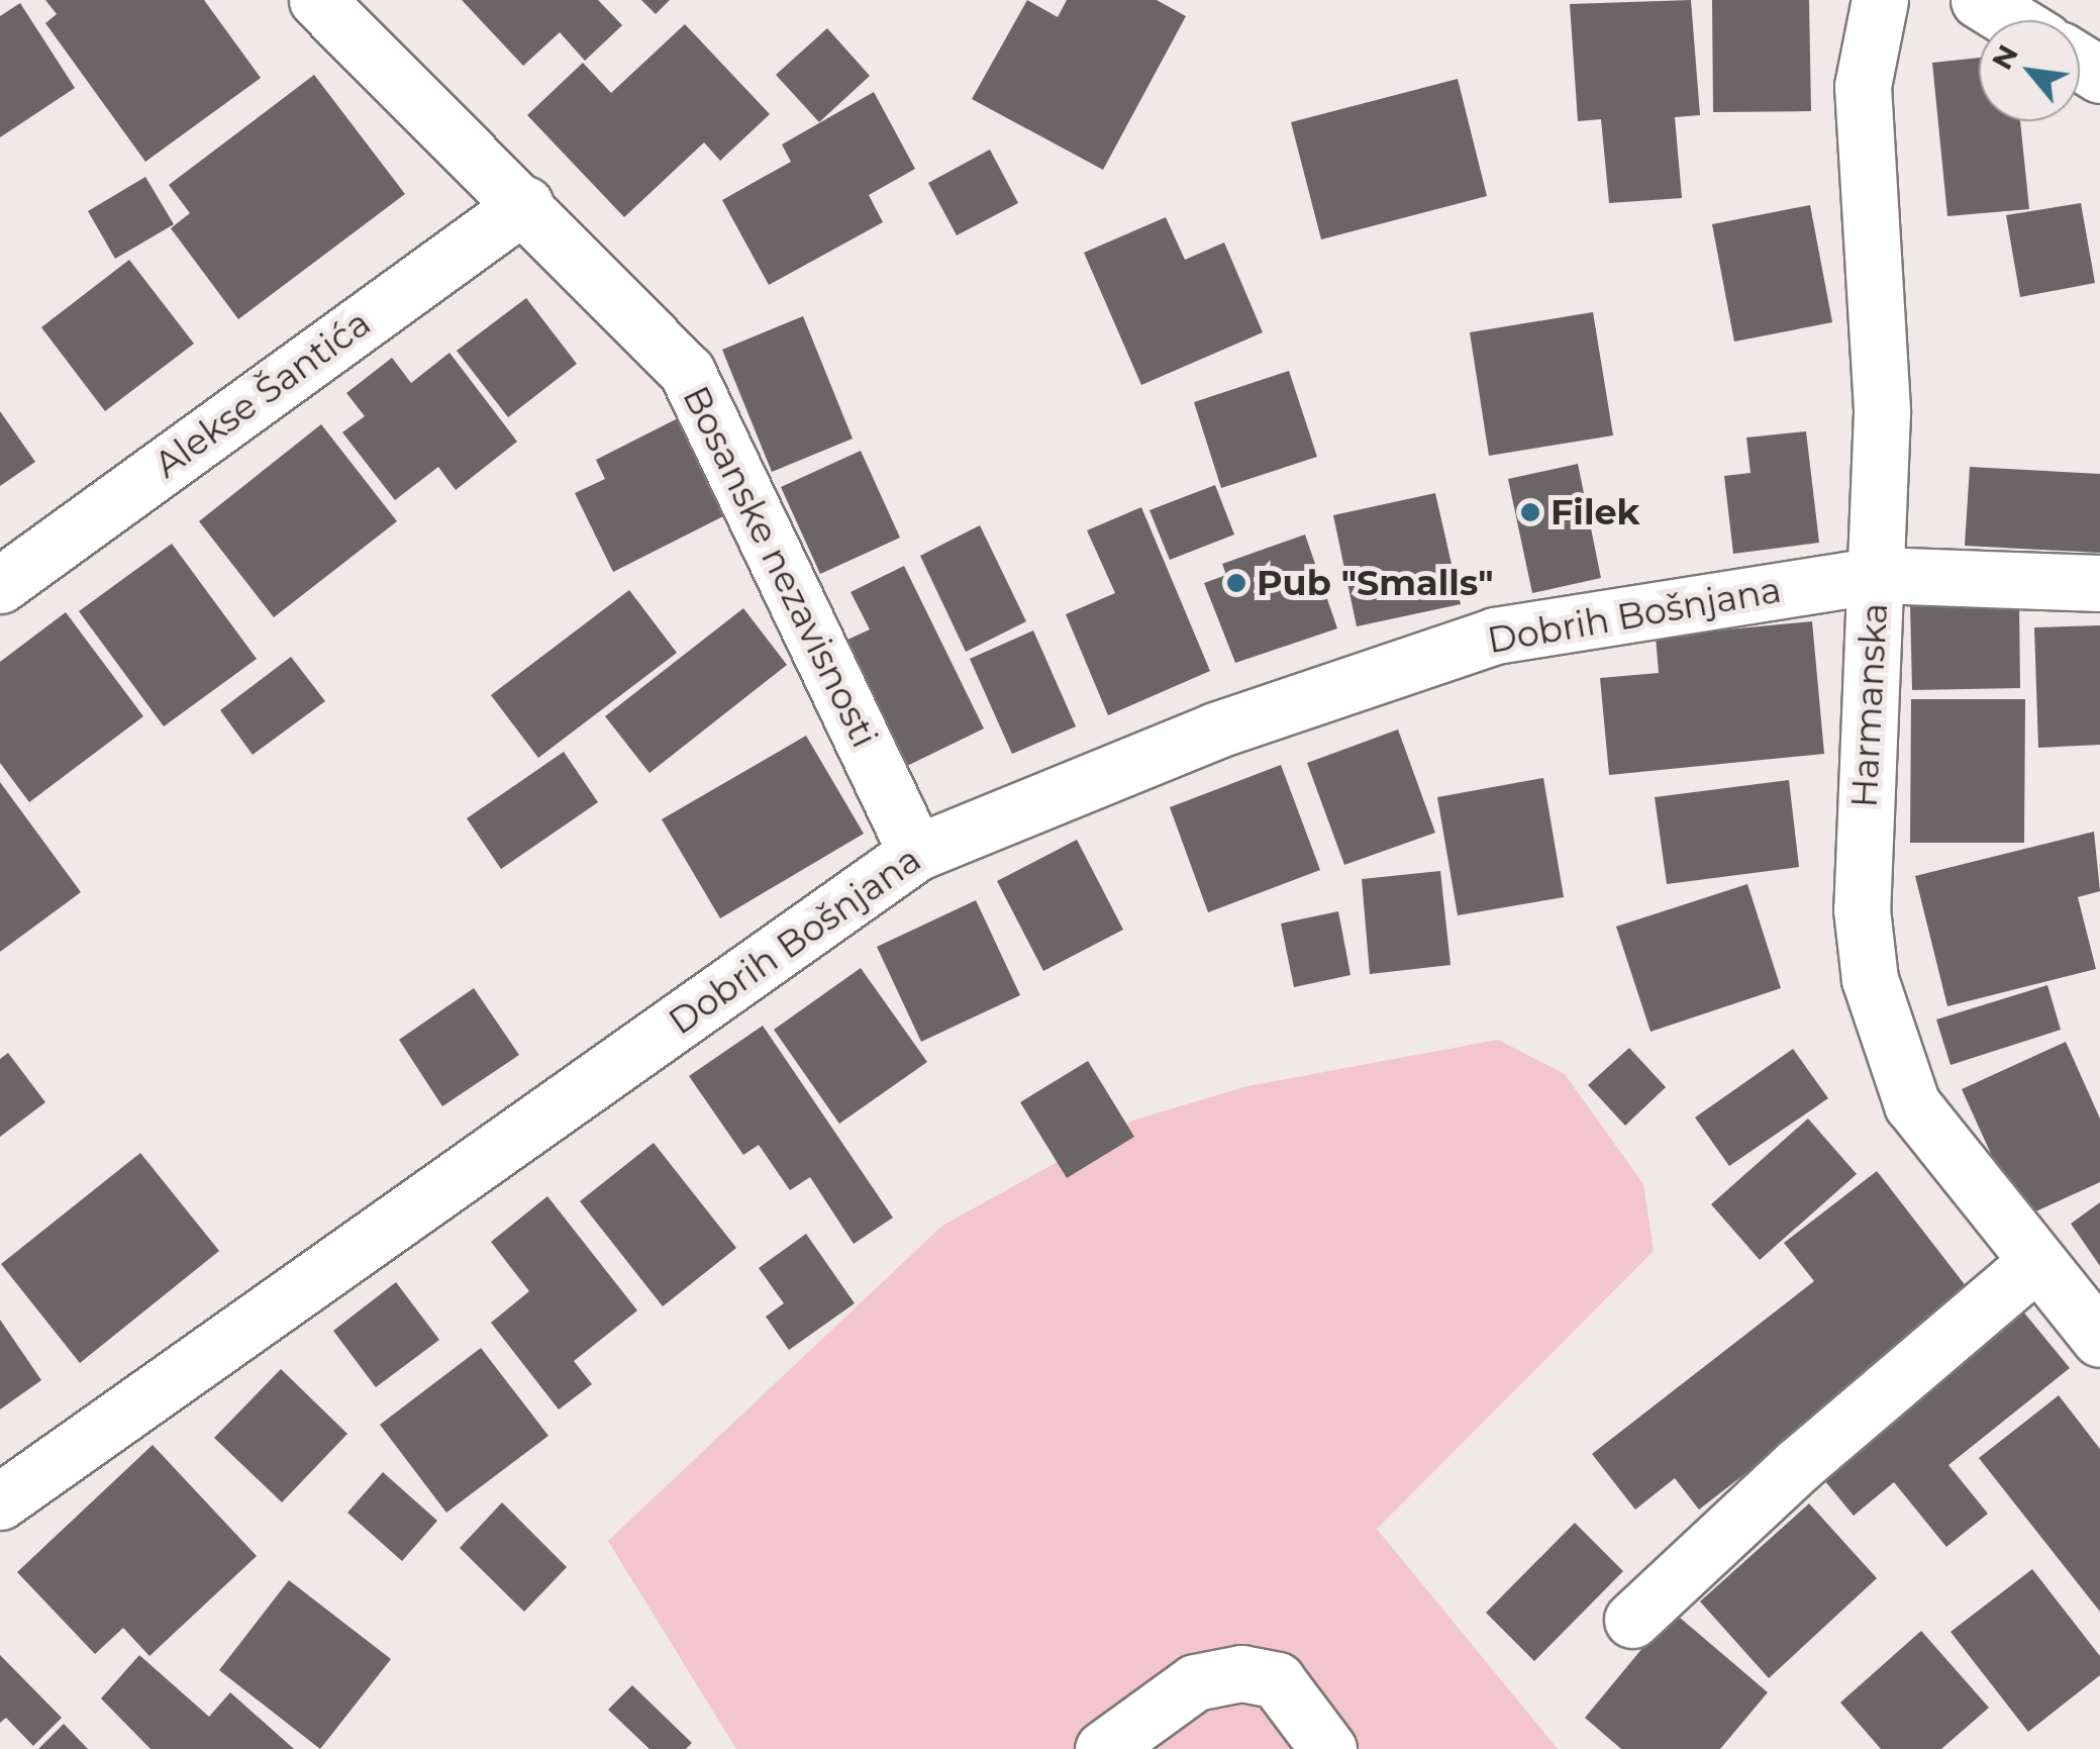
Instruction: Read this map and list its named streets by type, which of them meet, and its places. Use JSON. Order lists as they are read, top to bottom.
{
  "streets": {
    "street": [
      "Alekse Šantića",
      "Bosanske nezavisnosti",
      "Dobrih Bošnjana",
      "Harmanska"
    ]
  },
  "crossings": [
    ["Alekse Šantića", "Bosanske nezavisnosti"],
    ["Bosanske nezavisnosti", "Dobrih Bošnjana"],
    ["Dobrih Bošnjana", "Harmanska"]
  ],
  "places": ["Filek", "Pub \"Smalls\""],
  "north": "top left"
}
